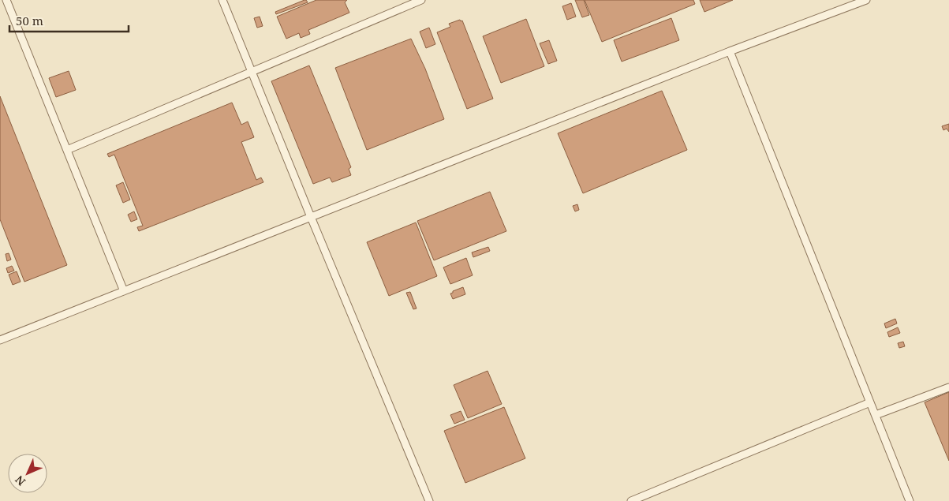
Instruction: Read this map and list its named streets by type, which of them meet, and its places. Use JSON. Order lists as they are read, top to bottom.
{
  "scale_bar": "50 m",
  "north": "bottom left"
}
